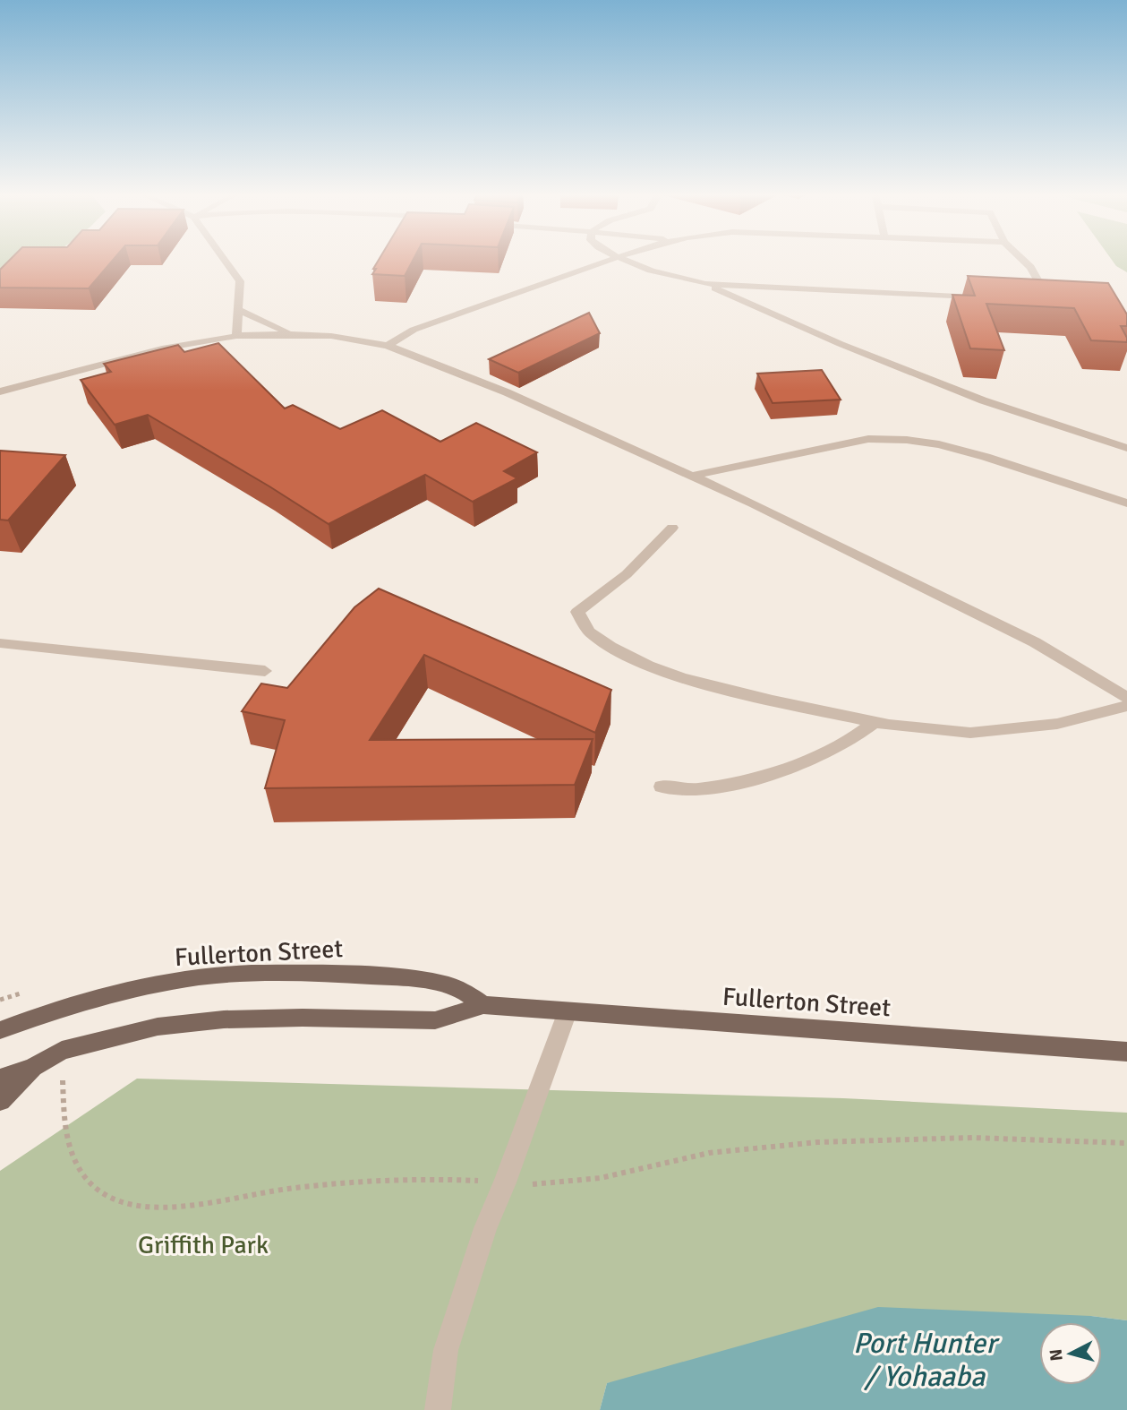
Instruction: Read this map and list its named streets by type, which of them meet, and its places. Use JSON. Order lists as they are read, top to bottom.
{
  "streets": {
    "main road": ["Fullerton Street"]
  },
  "water": ["Port Hunter / Yohaaba"],
  "parks": ["Griffith Park"],
  "north": "left"
}
